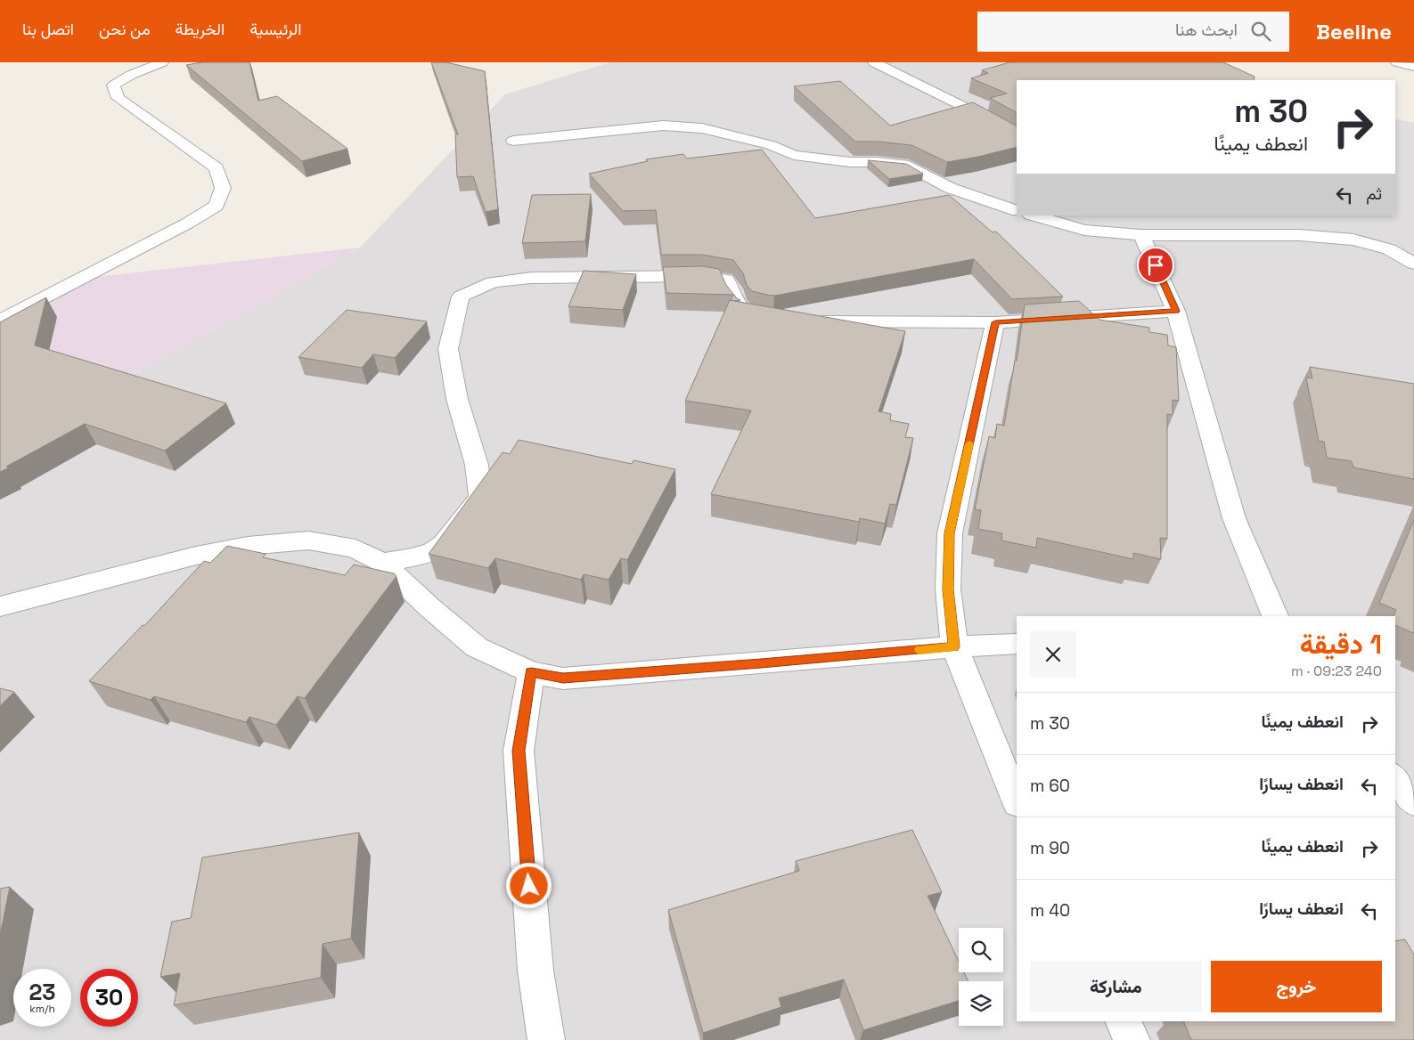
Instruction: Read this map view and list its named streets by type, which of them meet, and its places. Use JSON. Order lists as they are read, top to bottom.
{
  "page": {
    "header": "Beeline",
    "search": "ابحث هنا",
    "nav": [
      "الرئيسية",
      "الخريطة",
      "من نحن",
      "اتصل بنا"
    ],
    "turn": ["30 m", "انعطف يمينًا"],
    "then": "ثم",
    "heading": ["1 دقيقة", "240 m · 09:23"],
    "list": [
      {
        "name": "انعطف يمينًا",
        "value": "30 m"
      },
      {
        "name": "انعطف يسارًا",
        "value": "60 m"
      },
      {
        "name": "انعطف يمينًا",
        "value": "90 m"
      },
      {
        "name": "انعطف يسارًا",
        "value": "40 m"
      }
    ],
    "buttons": ["خروج", "مشاركة"],
    "speed": "23 km/h",
    "limit": "30"
  }
}
